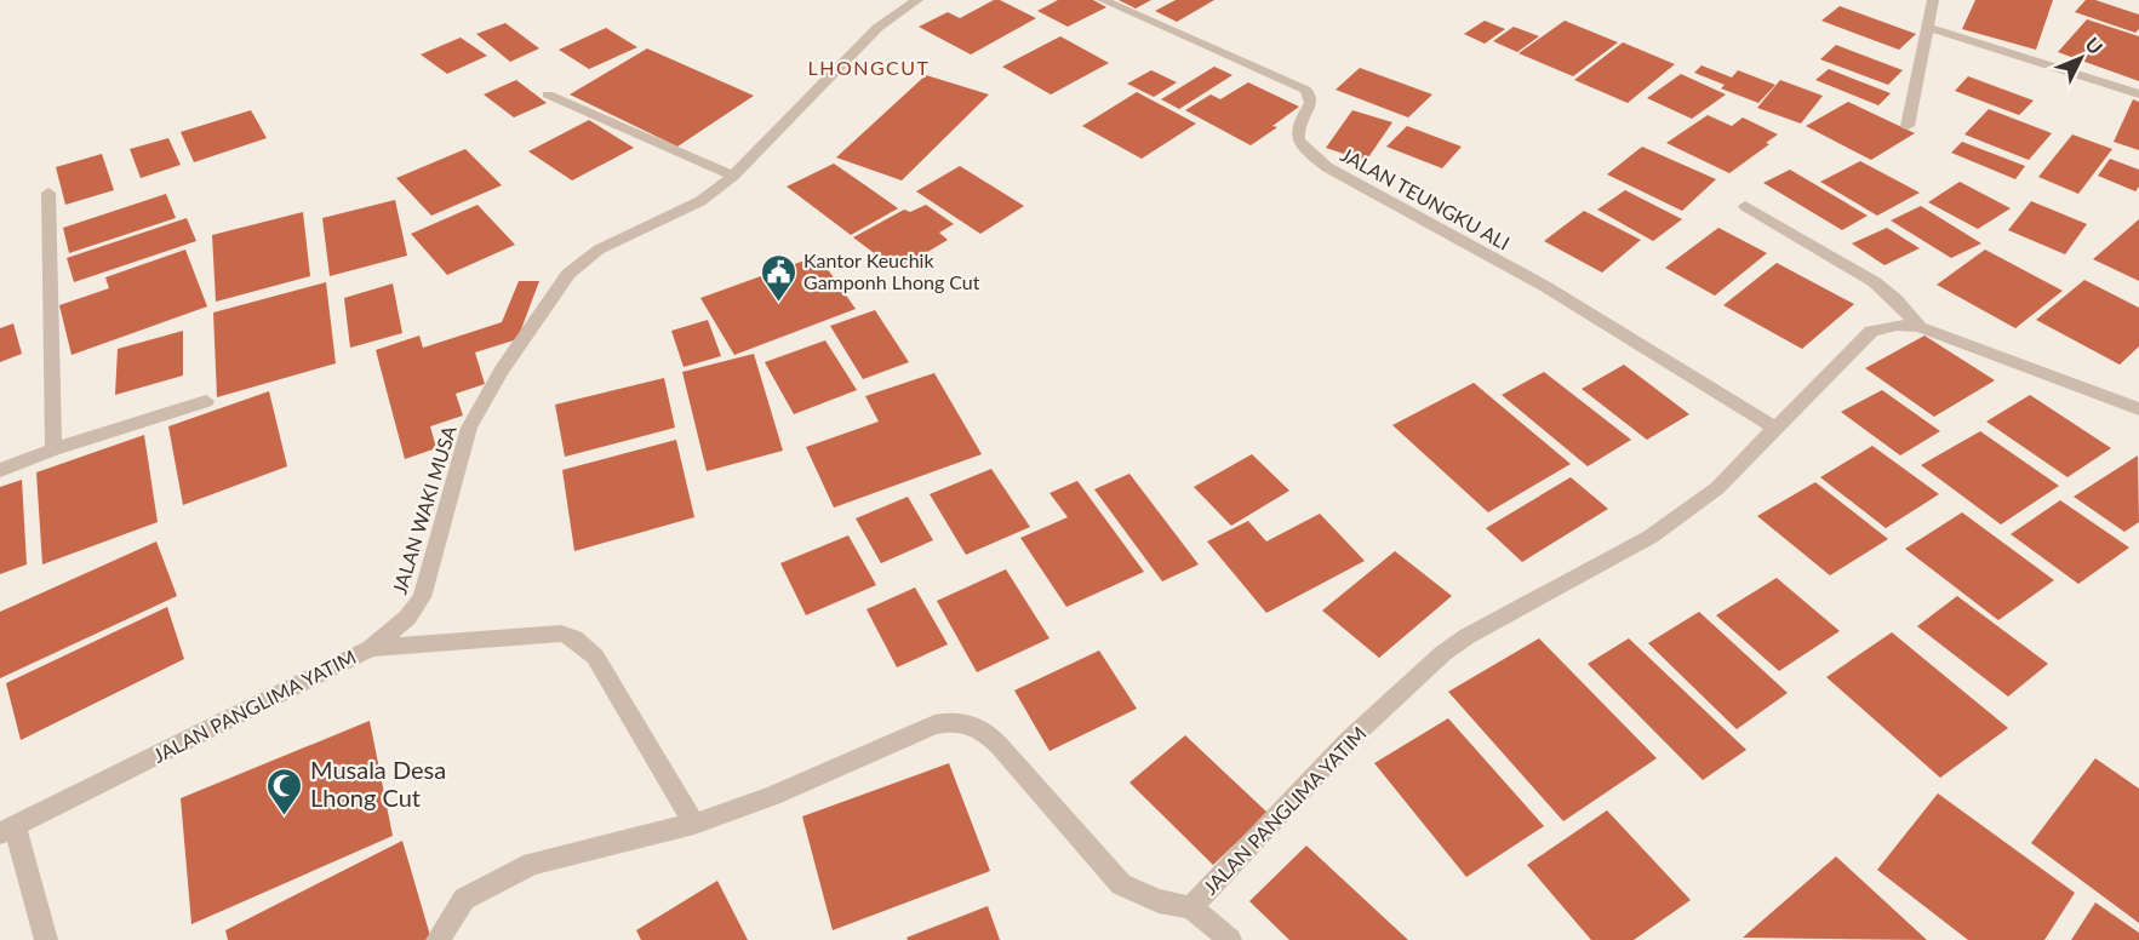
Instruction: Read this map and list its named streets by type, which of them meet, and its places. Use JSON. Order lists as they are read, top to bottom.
{
  "streets": {
    "street": ["JALAN TEUNGKU ALI", "JALAN WAKI MUSA", "JALAN PANGLIMA YATIM"]
  },
  "crossings": [
    ["JALAN TEUNGKU ALI", "JALAN PANGLIMA YATIM"],
    ["JALAN WAKI MUSA", "JALAN PANGLIMA YATIM"]
  ],
  "districts": ["LHONGCUT"],
  "places": {
    "public building": ["Kantor Keuchik Gamponh Lhong Cut"],
    "mosque": ["Musala Desa Lhong Cut"]
  },
  "north": "top right"
}
